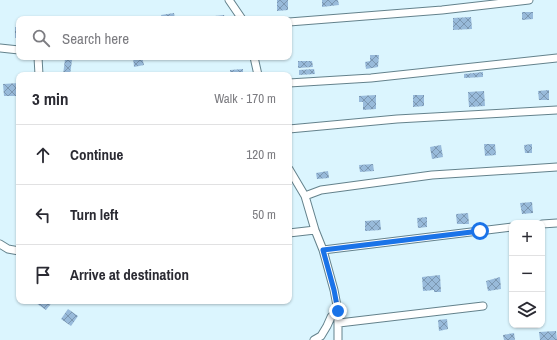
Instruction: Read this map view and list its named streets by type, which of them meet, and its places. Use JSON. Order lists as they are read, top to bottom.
{
  "page": {
    "search": "Search here",
    "heading": ["3 min", "Walk · 170 m"],
    "list": [
      ["Continue", "120 m"],
      ["Turn left", "50 m"],
      "Arrive at destination"
    ],
    "map_buttons": ["+", "−"]
  }
}
